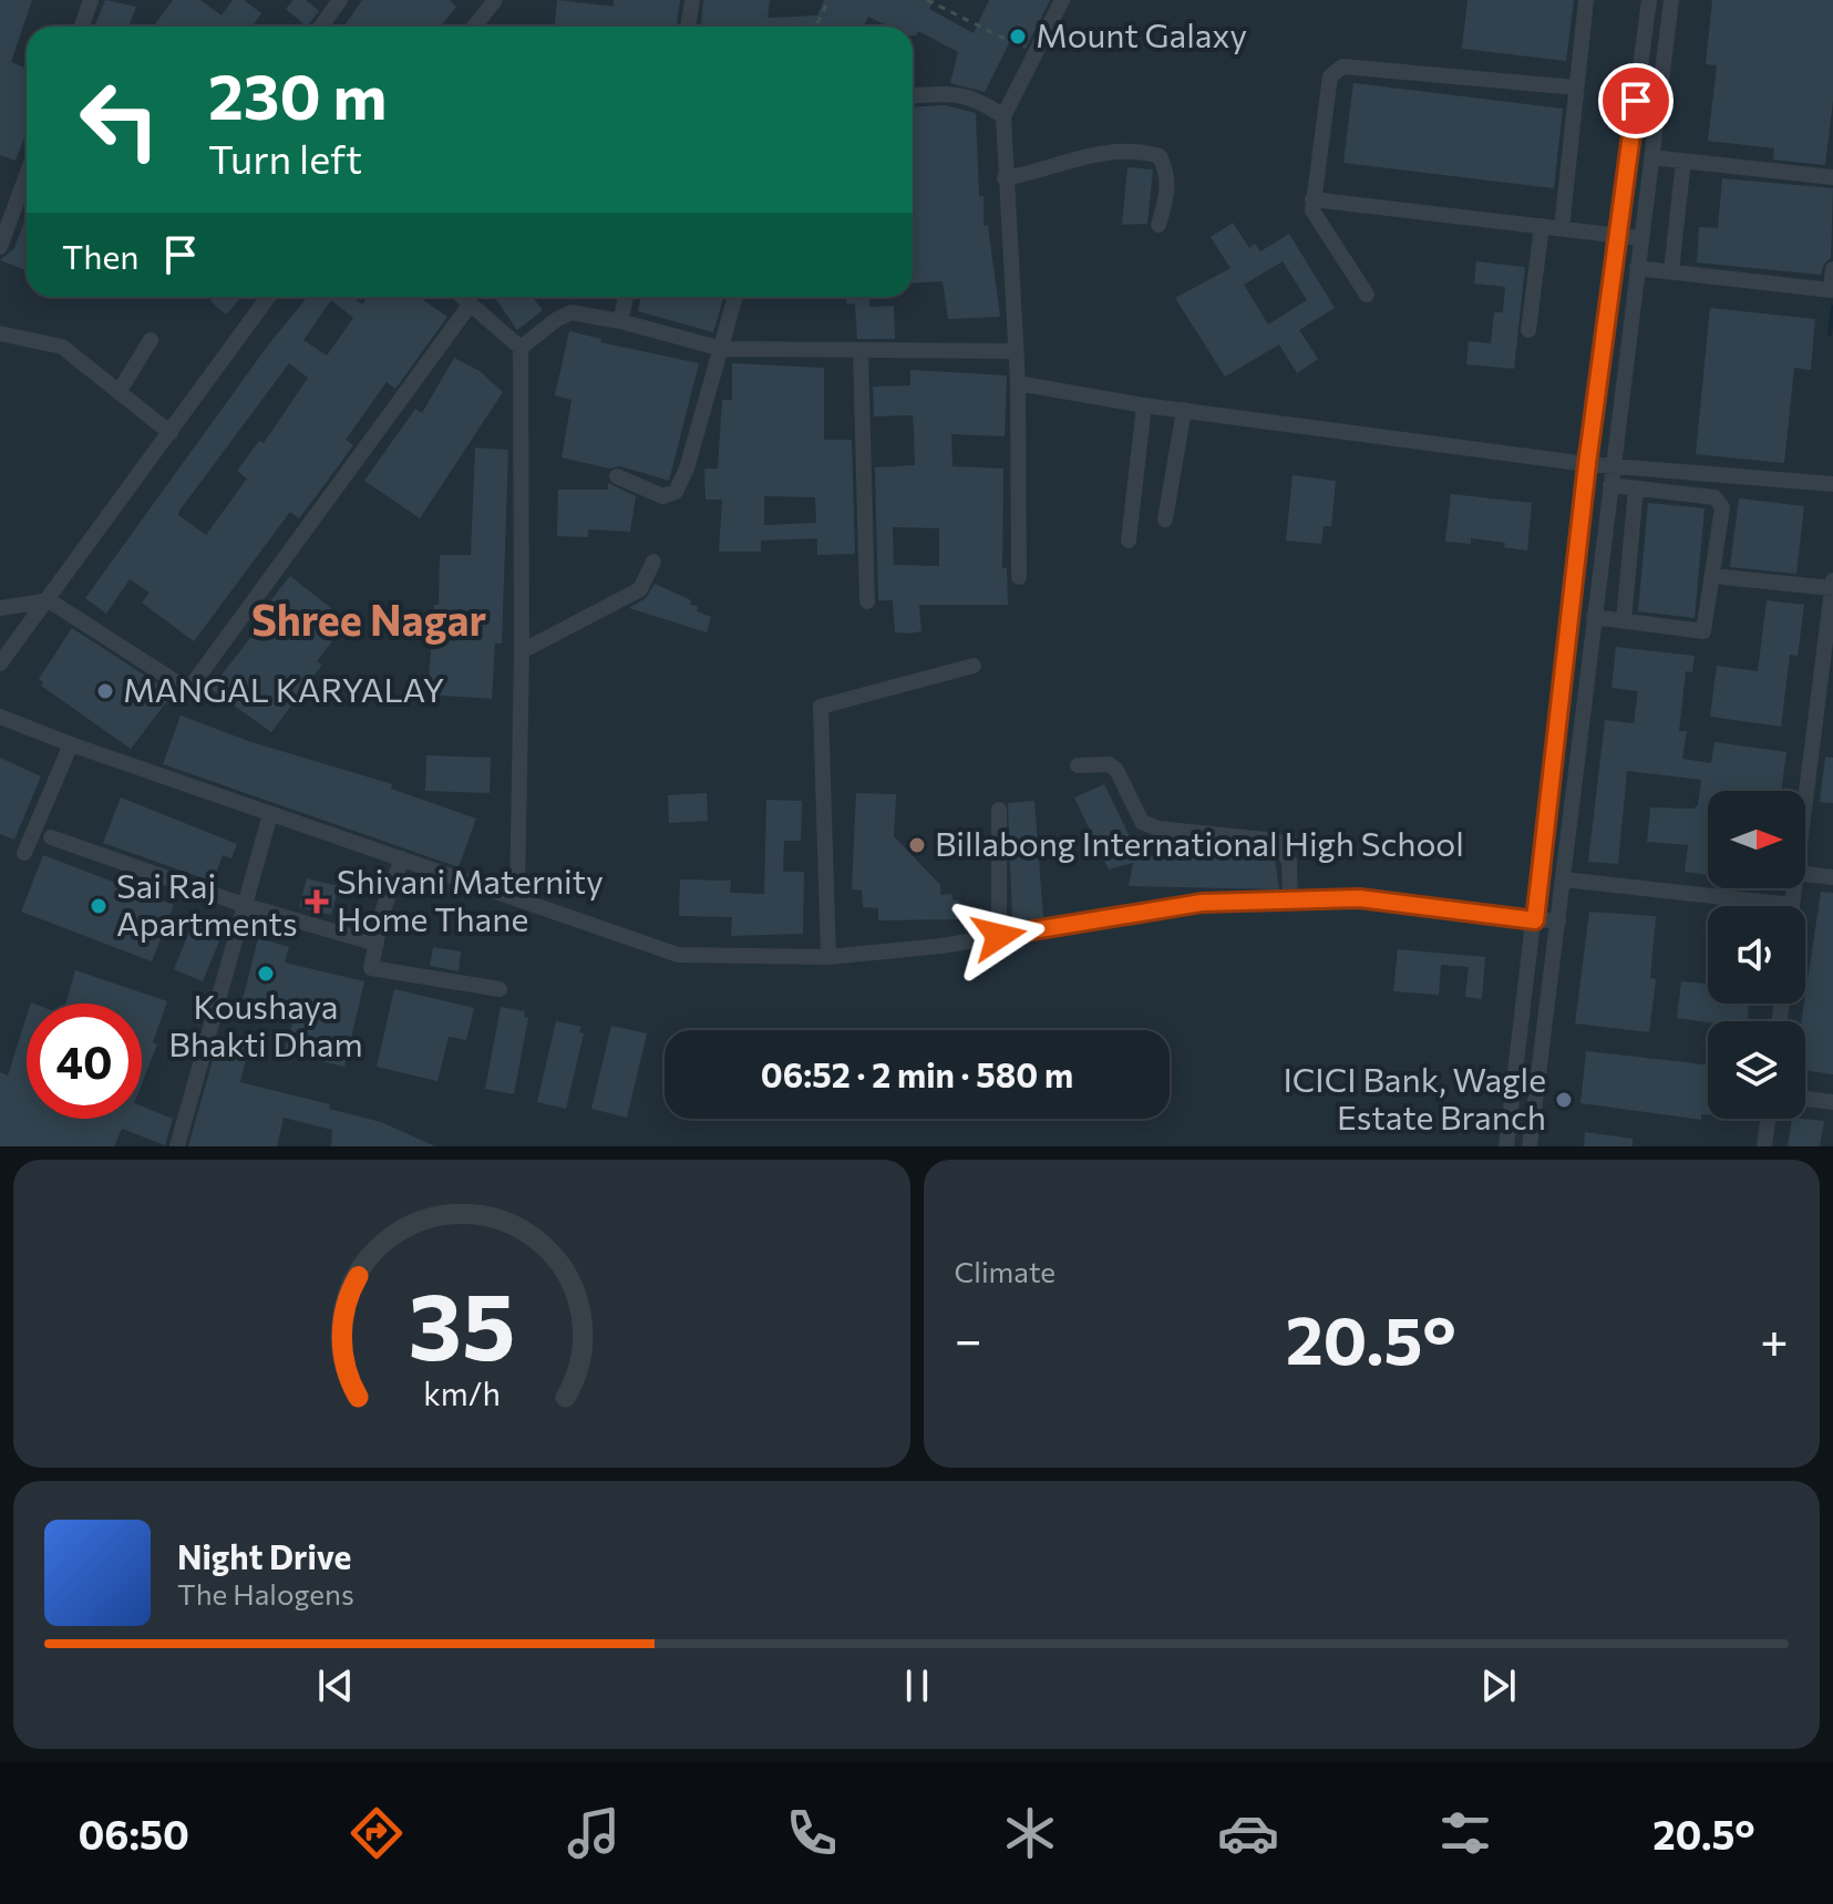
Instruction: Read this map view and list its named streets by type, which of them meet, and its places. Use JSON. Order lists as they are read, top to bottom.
{
  "districts": ["Shree Nagar"],
  "places": {
    "other": [
      "Mount Galaxy",
      "MANGAL KARYALAY",
      "Billabong International High School",
      "Sai Raj Apartments",
      "Koushaya Bhakti Dham",
      "ICICI Bank, Wagle Estate Branch"
    ],
    "health": ["Shivani Maternity Home Thane"]
  },
  "north": "right",
  "page": {
    "turn": ["230 m", "Turn left"],
    "then": "Then",
    "limit": "40",
    "trip": "06:52 · 2 min · 580 m",
    "tile": "Climate",
    "heat": ["−", "20.5°", "+"],
    "song": ["Night Drive", "The Halogens"],
    "tabs": ["06:50", "20.5°"],
    "gauge": ["35", "km/h"]
  }
}
